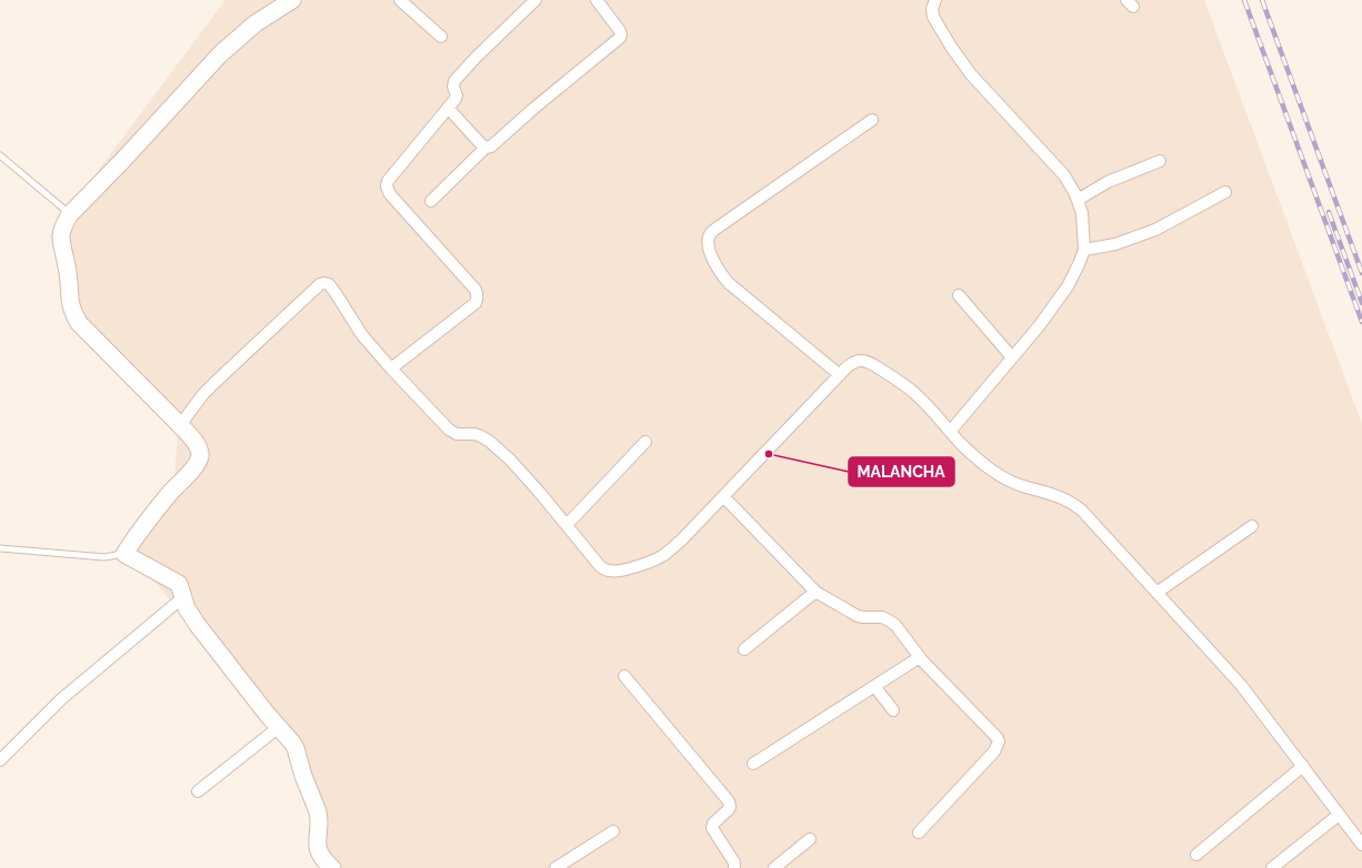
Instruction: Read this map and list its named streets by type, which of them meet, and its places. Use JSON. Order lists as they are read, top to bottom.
{
  "places": ["MALANCHA"]
}
